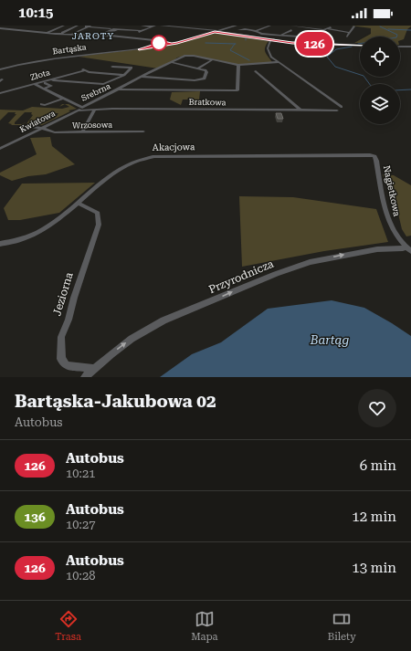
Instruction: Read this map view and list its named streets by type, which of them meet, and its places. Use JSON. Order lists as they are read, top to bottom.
{
  "streets": {
    "street": [
      "Bartąska",
      "Złota",
      "Srebrna",
      "Kwiatowa",
      "Wrzosowa",
      "Akacjowa",
      "Nagietkowa",
      "Przyrodnicza",
      "Jeziorna"
    ]
  },
  "crossings": [
    ["Złota", "Srebrna"],
    ["Srebrna", "Kwiatowa"],
    ["Kwiatowa", "Wrzosowa"],
    ["Akacjowa", "Nagietkowa"],
    ["Akacjowa", "Jeziorna"],
    ["Nagietkowa", "Przyrodnicza"],
    ["Przyrodnicza", "Jeziorna"]
  ],
  "one_way": ["Przyrodnicza"],
  "districts": ["JAROTY"],
  "water": ["Bartąg"],
  "lines": ["bus line 126"],
  "page": {
    "status": "10:15",
    "on_map": "126",
    "heading": ["Bartąska-Jakubowa 02", "Autobus"],
    "list": [
      {
        "mark": "126",
        "name": "Autobus",
        "note": "10:21",
        "value": "6 min"
      },
      {
        "mark": "136",
        "name": "Autobus",
        "note": "10:27",
        "value": "12 min"
      },
      {
        "mark": "126",
        "name": "Autobus",
        "note": "10:28",
        "value": "13 min"
      }
    ],
    "tabs": ["Trasa", "Mapa", "Bilety"]
  }
}
